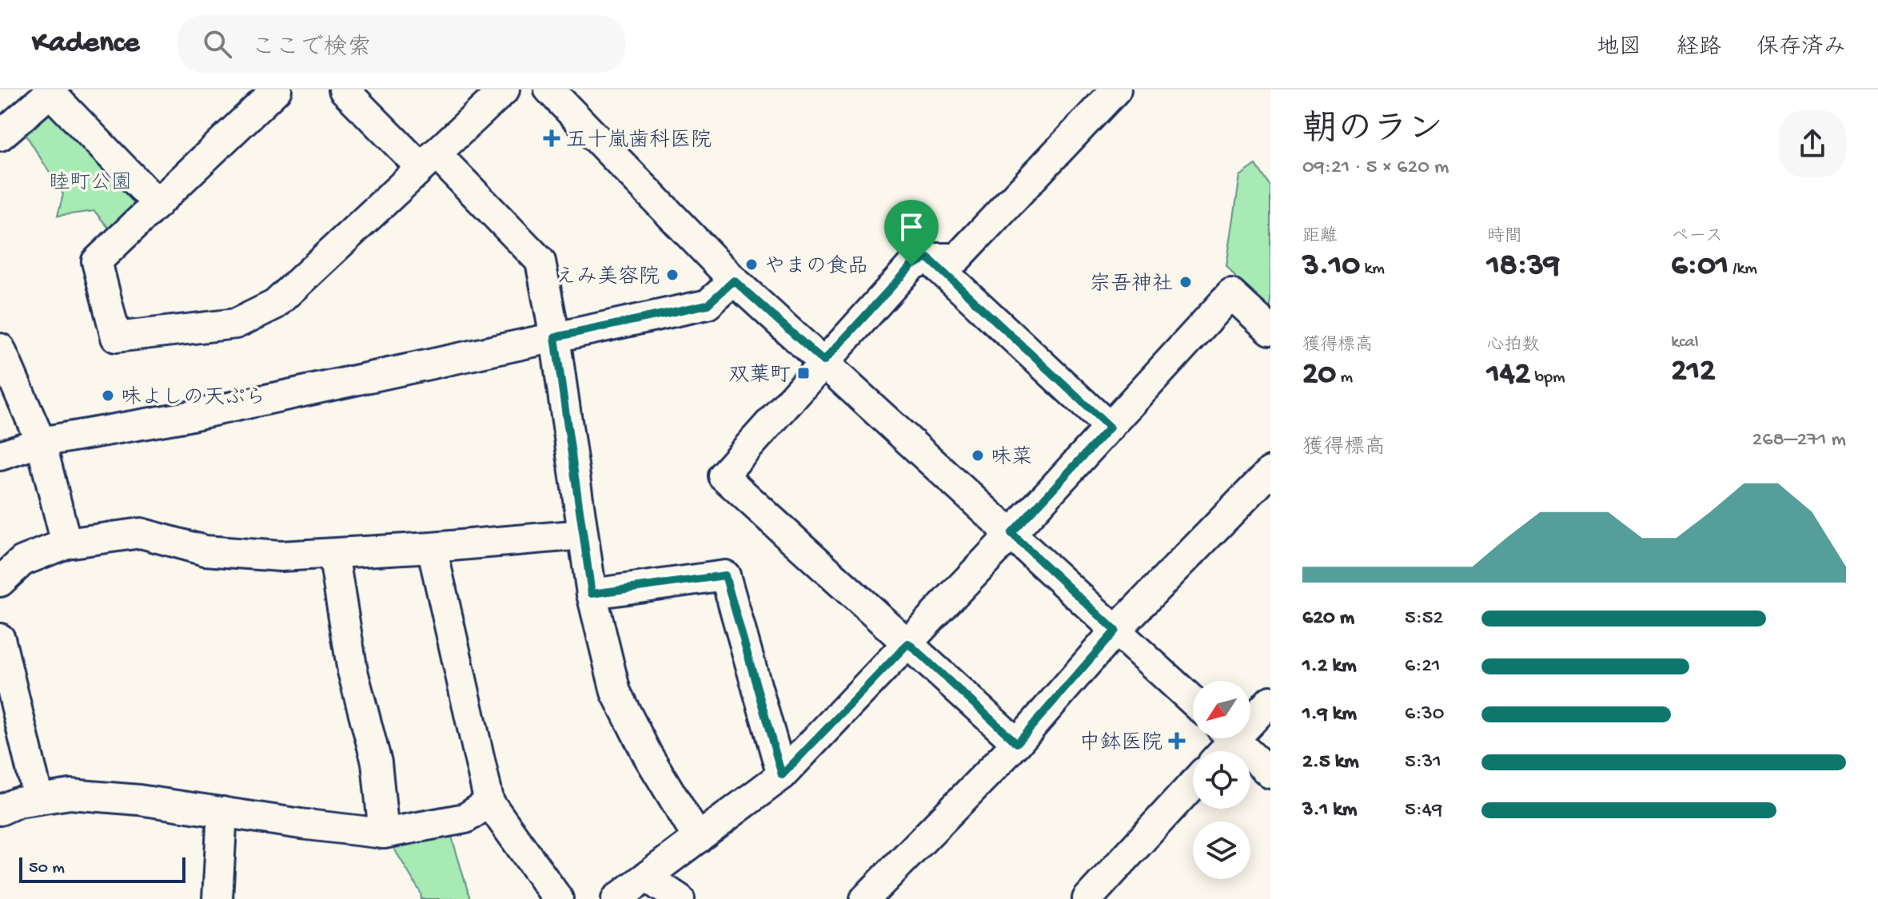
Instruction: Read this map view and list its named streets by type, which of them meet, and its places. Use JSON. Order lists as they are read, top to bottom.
{
  "parks": ["睦町公園"],
  "places": {
    "health": ["五十嵐歯科医院", "中鉢医院"],
    "other": [
      "やまの食品",
      "えみ美容院",
      "宗吾神社",
      "味よしの天ぷら",
      "味菜"
    ],
    "transit": ["双葉町"]
  },
  "scale_bar": "50 m",
  "north": "bottom left",
  "page": {
    "header": "Kadence",
    "search": "ここで検索",
    "nav": ["地図", "経路", "保存済み"],
    "heading": ["朝のラン", "09:21 · 5 × 620 m"],
    "stats": [
      ["距離", "3.10 km"],
      ["時間", "18:39"],
      ["ペース", "6:01 /km"],
      ["獲得標高", "20 m"],
      ["心拍数", "142 bpm"],
      ["kcal", "212"]
    ],
    "chart": ["獲得標高", "268–271 m"],
    "list": [
      {
        "name": "620 m",
        "note": "5:52"
      },
      {
        "name": "1.2 km",
        "note": "6:21"
      },
      {
        "name": "1.9 km",
        "note": "6:30"
      },
      {
        "name": "2.5 km",
        "note": "5:31"
      },
      {
        "name": "3.1 km",
        "note": "5:49"
      }
    ],
    "scale": "50 m"
  }
}
